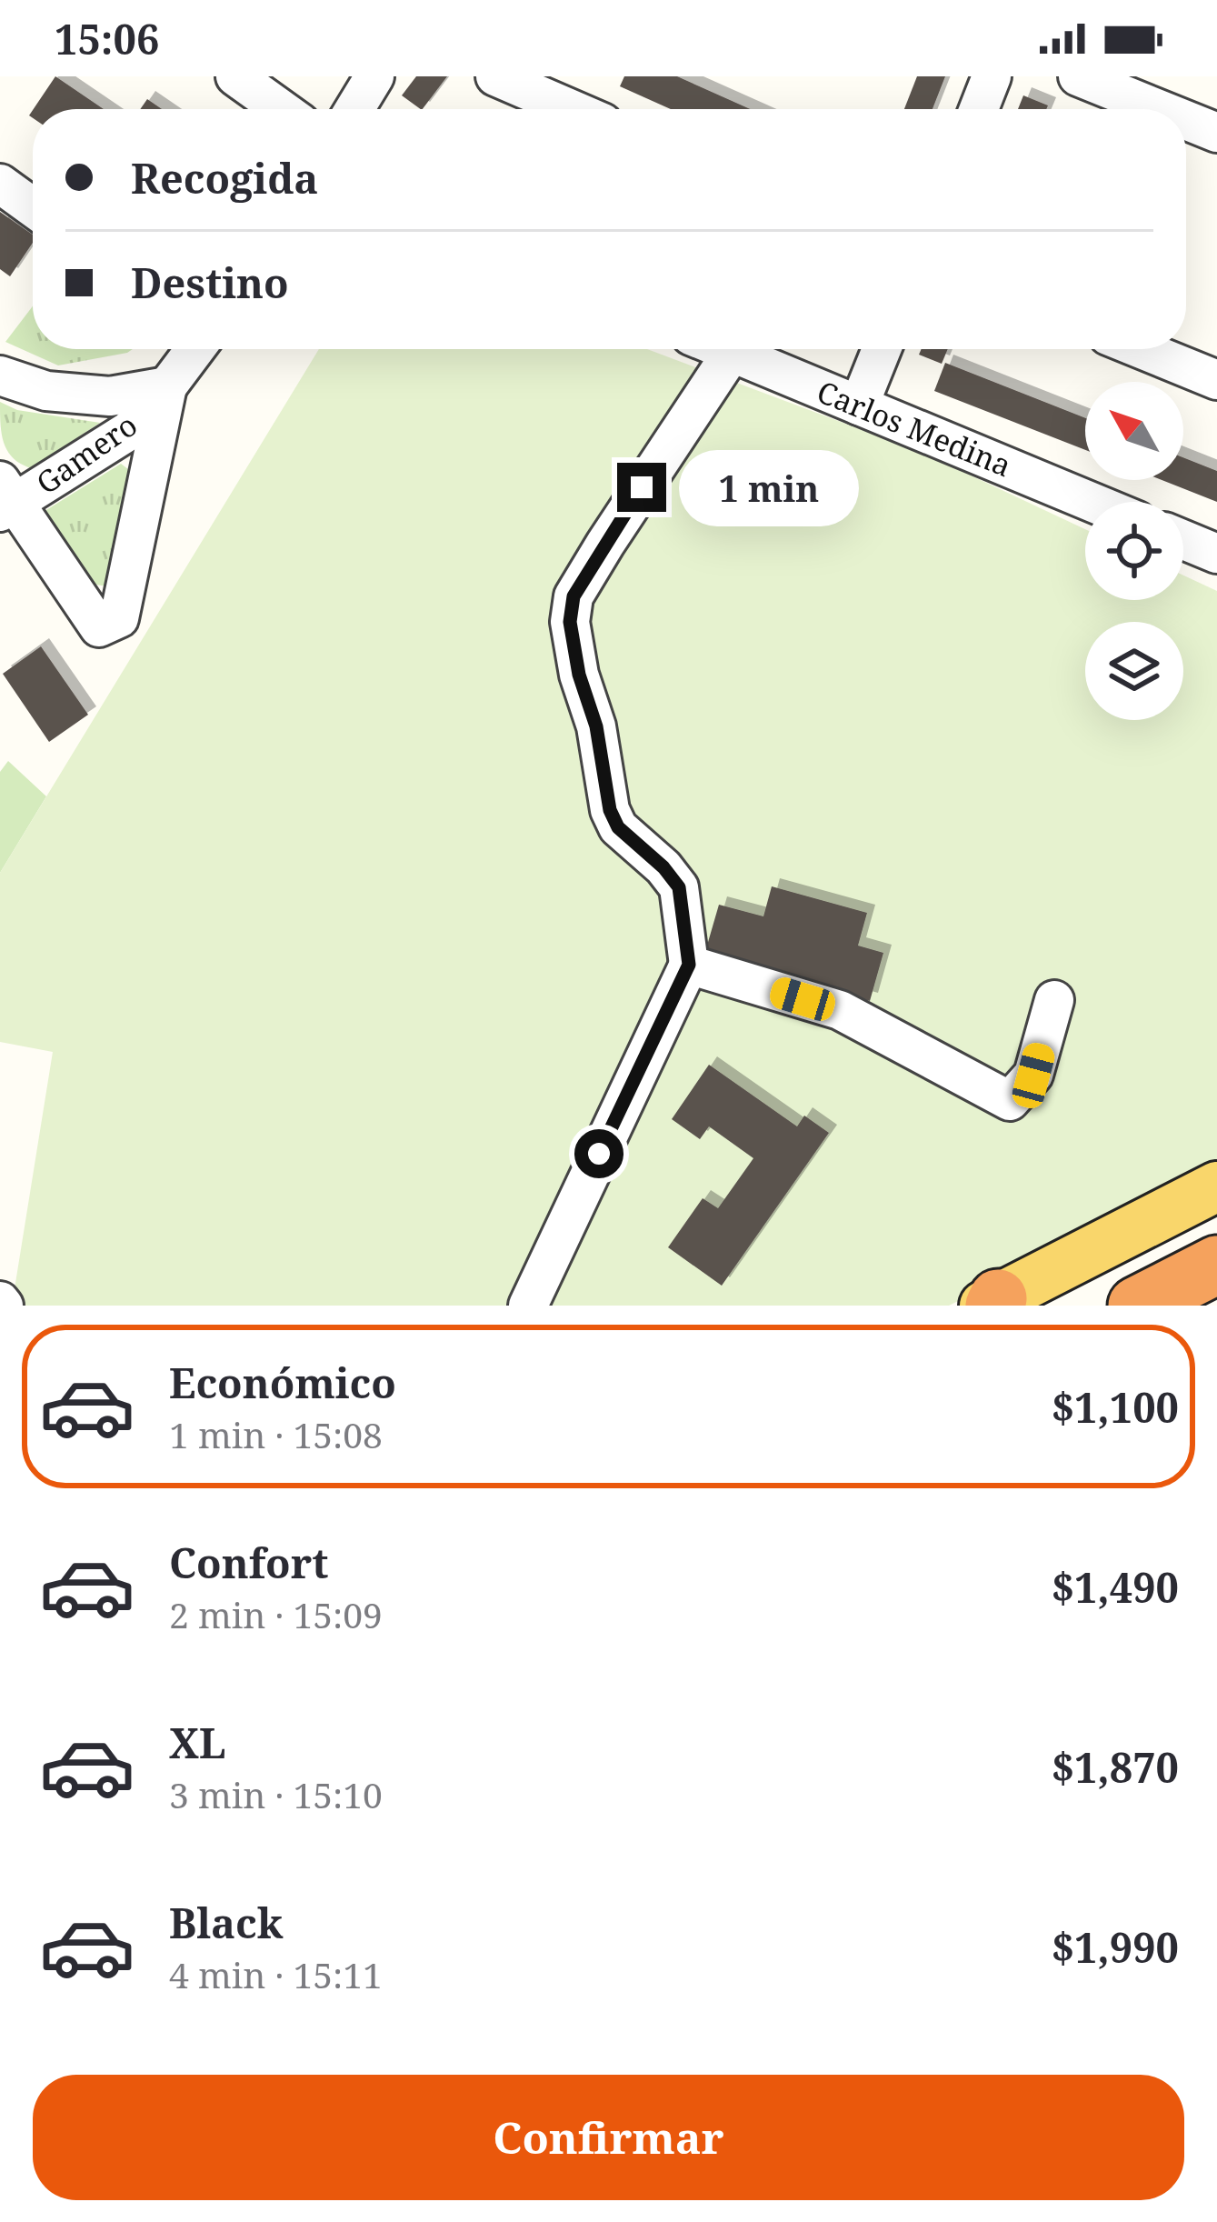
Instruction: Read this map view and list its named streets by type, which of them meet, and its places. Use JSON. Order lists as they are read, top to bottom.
{
  "streets": {
    "street": ["Carlos Medina", "Gamero"]
  },
  "north": "top left",
  "page": {
    "status": "15:06",
    "banner": ["Recogida", "Destino"],
    "bubble": "1 min",
    "list": [
      {
        "name": "Económico",
        "note": "1 min · 15:08",
        "value": "$1,100"
      },
      {
        "name": "Confort",
        "note": "2 min · 15:09",
        "value": "$1,490"
      },
      {
        "name": "XL",
        "note": "3 min · 15:10",
        "value": "$1,870"
      },
      {
        "name": "Black",
        "note": "4 min · 15:11",
        "value": "$1,990"
      }
    ],
    "buttons": "Confirmar"
  }
}
